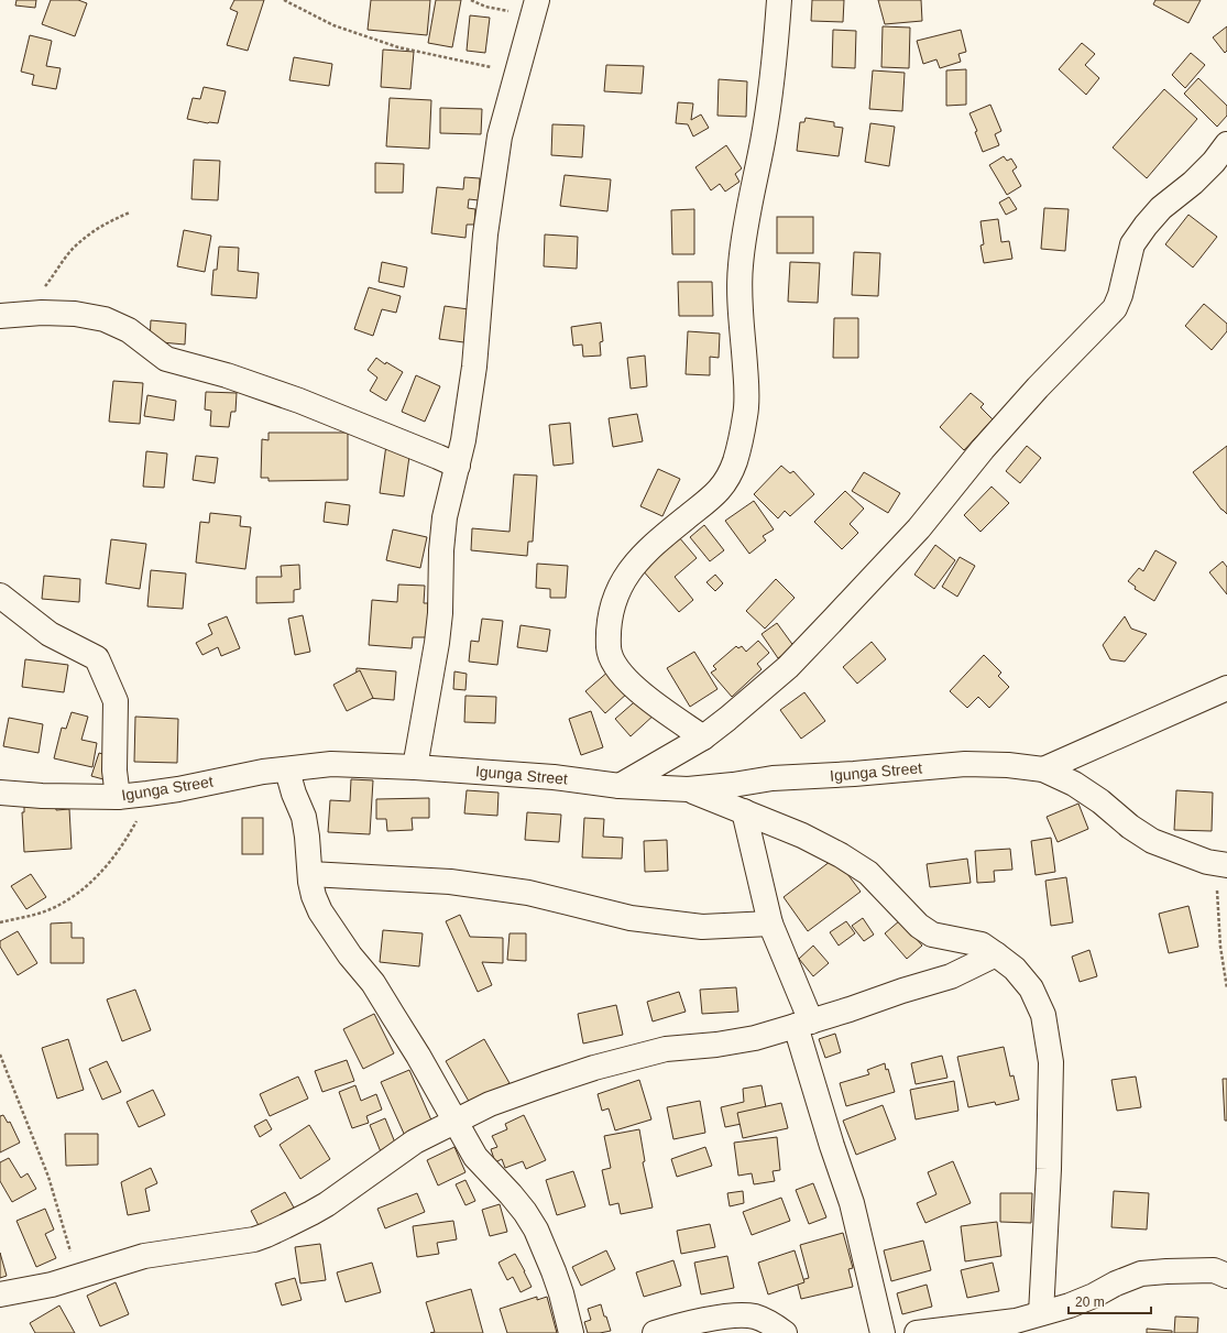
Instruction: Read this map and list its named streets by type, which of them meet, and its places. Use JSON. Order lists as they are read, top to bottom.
{
  "streets": {
    "street": ["Igunga Street"]
  },
  "scale_bar": "20 m"
}
